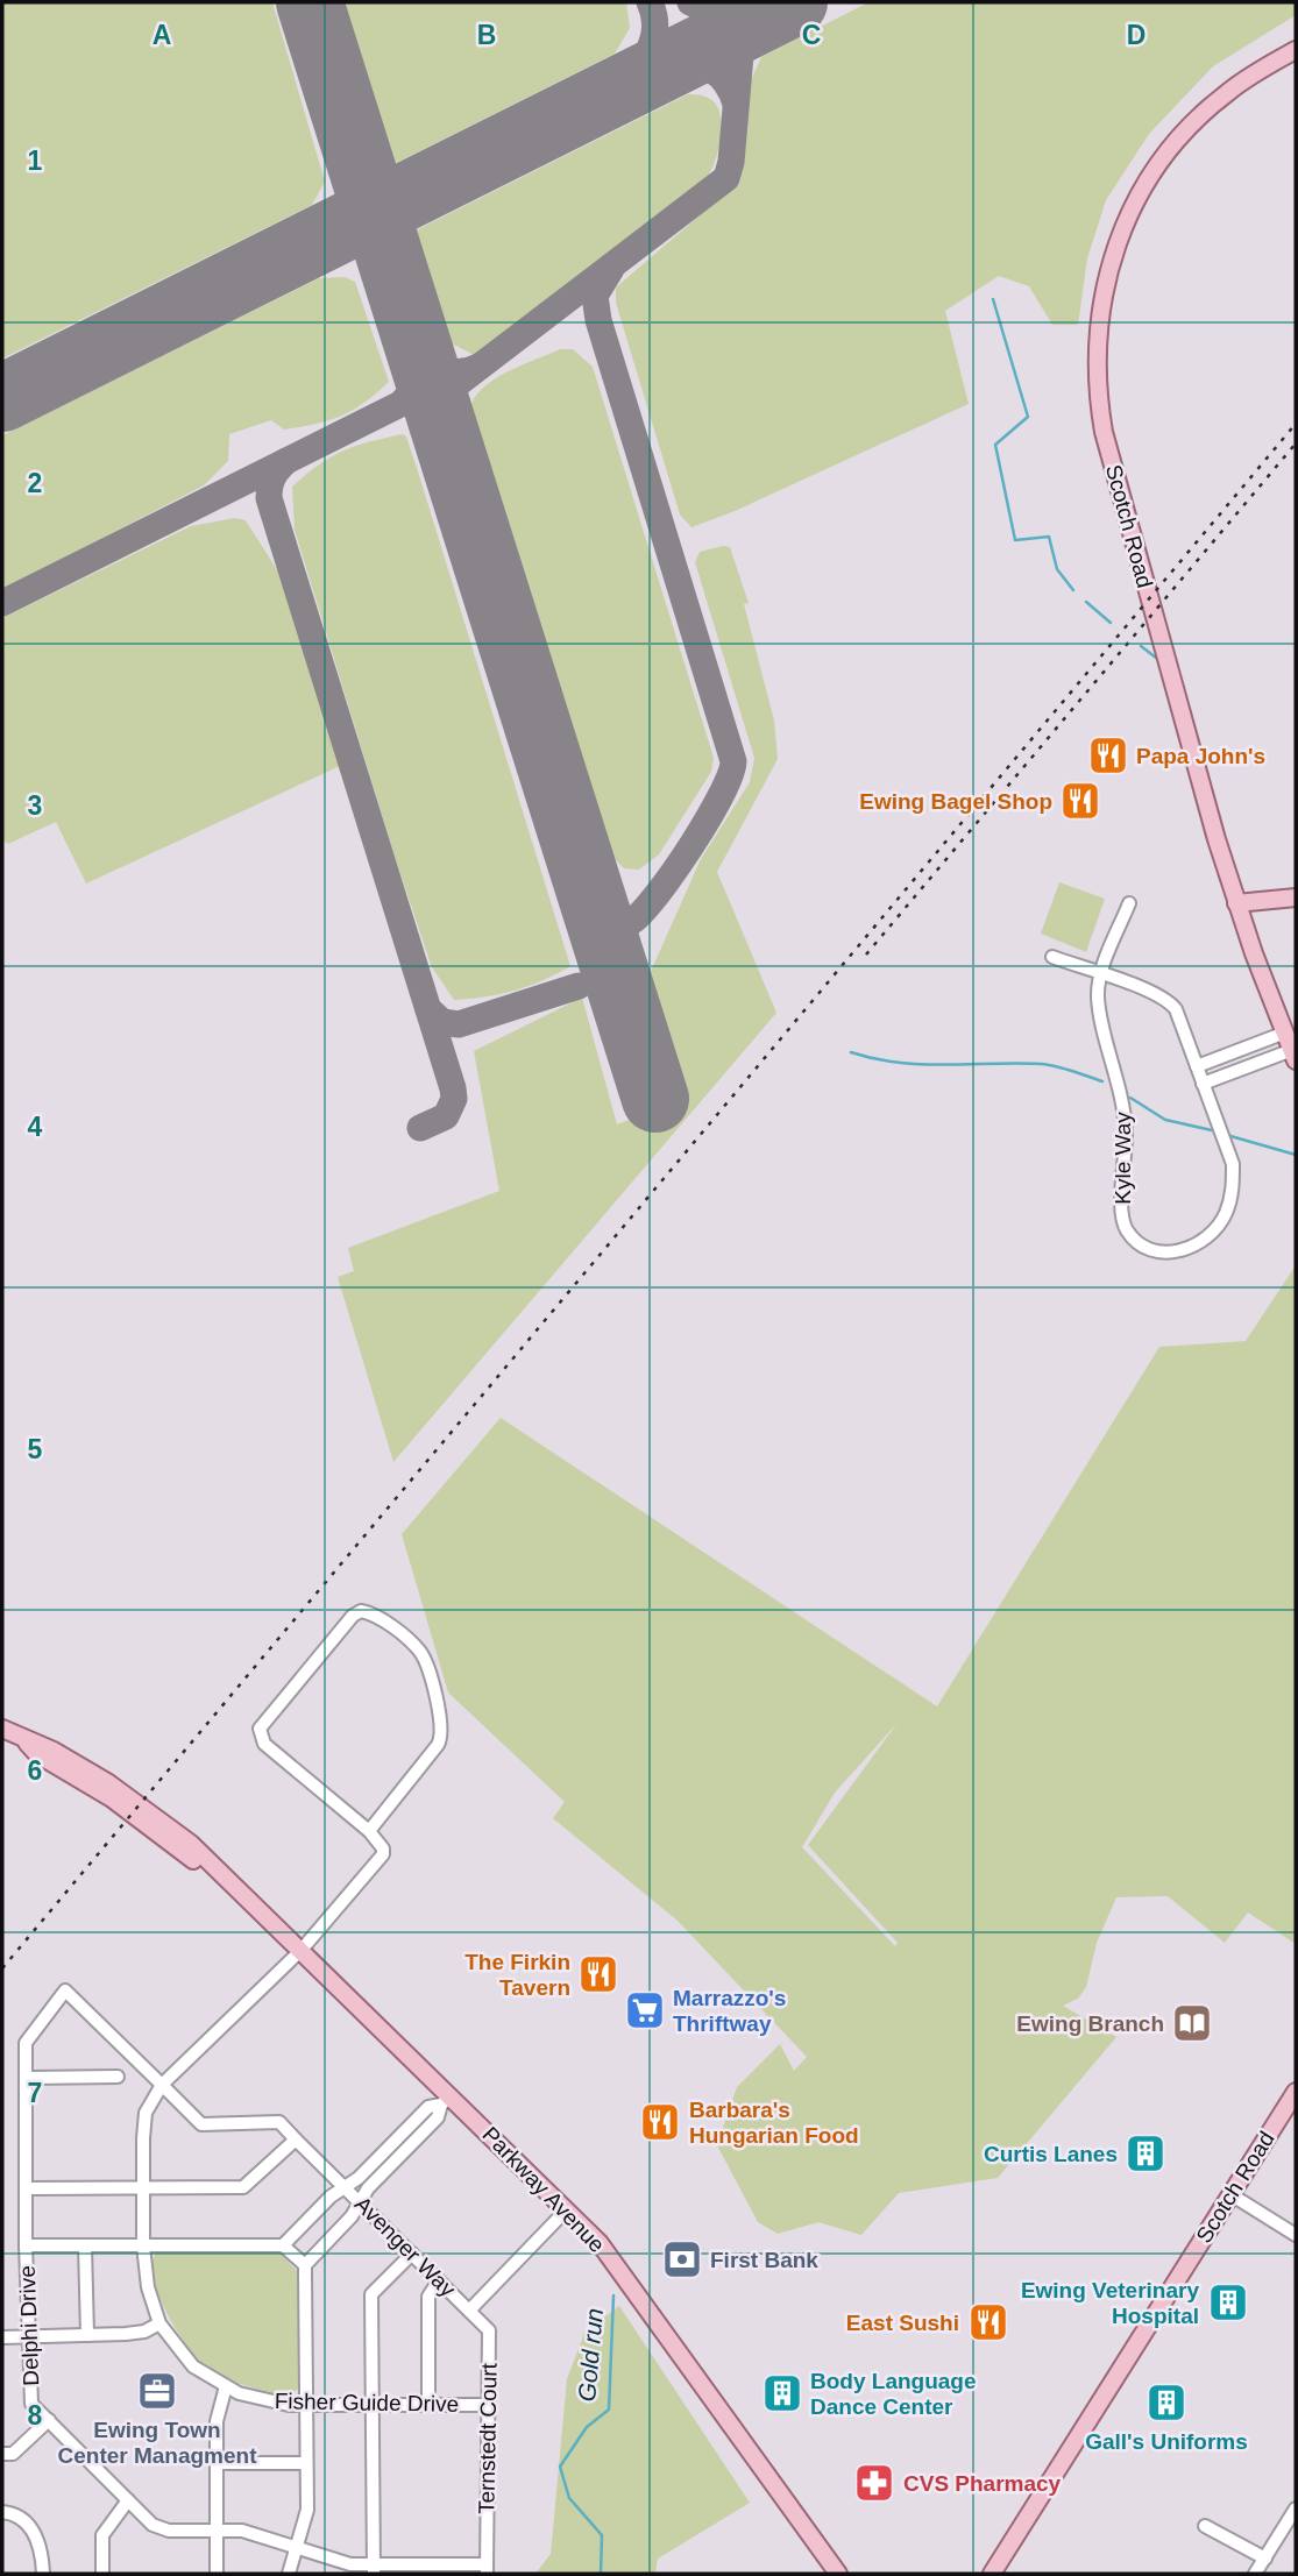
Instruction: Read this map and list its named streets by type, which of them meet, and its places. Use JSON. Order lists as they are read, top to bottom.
{
  "streets": {
    "main road": ["Scotch Road", "Parkway Avenue"],
    "street": [
      "Kyle Way",
      "Avenger Way",
      "Delphi Drive",
      "Fisher Guide Drive",
      "Ternstedt Court"
    ]
  },
  "crossings": [
    ["Parkway Avenue", "Avenger Way"],
    ["Avenger Way", "Delphi Drive"],
    ["Avenger Way", "Fisher Guide Drive"],
    ["Avenger Way", "Ternstedt Court"],
    ["Delphi Drive", "Fisher Guide Drive"],
    ["Delphi Drive", "Ternstedt Court"],
    ["Fisher Guide Drive", "Ternstedt Court"]
  ],
  "water": ["Gold run"],
  "places": {
    "restaurant": [
      "Papa John's",
      "Ewing Bagel Shop",
      "The Firkin Tavern",
      "Barbara's Hungarian Food",
      "East Sushi"
    ],
    "supermarket": ["Marrazzo's Thriftway"],
    "library": ["Ewing Branch"],
    "building": [
      "Curtis Lanes",
      "Ewing Veterinary Hospital",
      "Body Language Dance Center",
      "Gall's Uniforms"
    ],
    "bank": ["First Bank"],
    "office": ["Ewing Town Center Managment"],
    "pharmacy": ["CVS Pharmacy"]
  },
  "grid": {
    "columns": [
      "A",
      "B",
      "C",
      "D"
    ],
    "rows": [
      "1",
      "2",
      "3",
      "4",
      "5",
      "6",
      "7",
      "8"
    ]
  }
}
